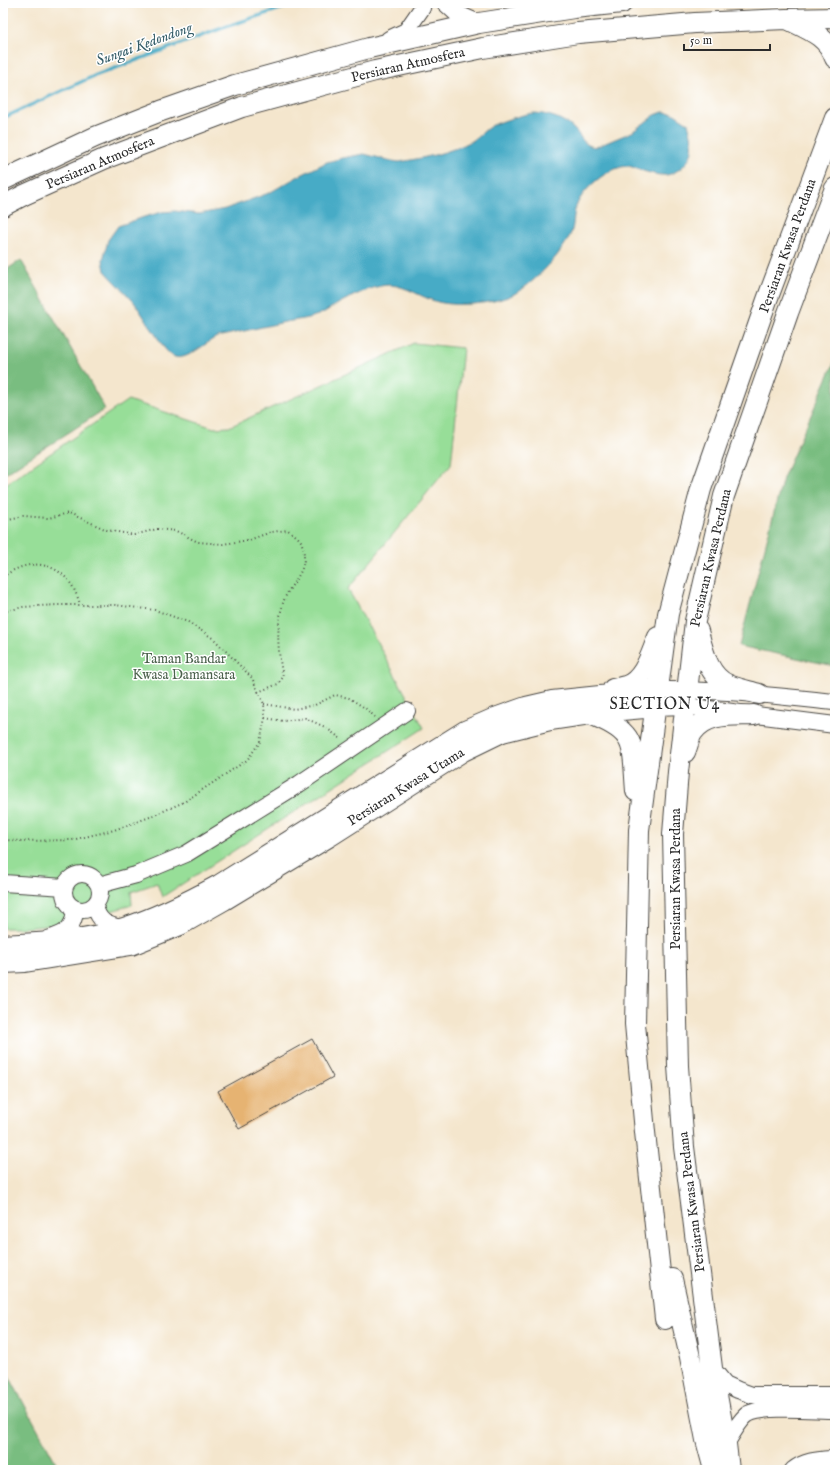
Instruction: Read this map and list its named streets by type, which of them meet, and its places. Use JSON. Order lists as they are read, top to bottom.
{
  "streets": {
    "main road": ["Persiaran Atmosfera", "Persiaran Kwasa Perdana", "Persiaran Kwasa Utama"]
  },
  "crossings": [
    ["Persiaran Kwasa Perdana", "Persiaran Kwasa Utama"]
  ],
  "districts": ["SECTION U4"],
  "water": ["Sungai Kedondong"],
  "parks": ["Taman Bandar Kwasa Damansara"],
  "scale_bar": "50 m"
}
